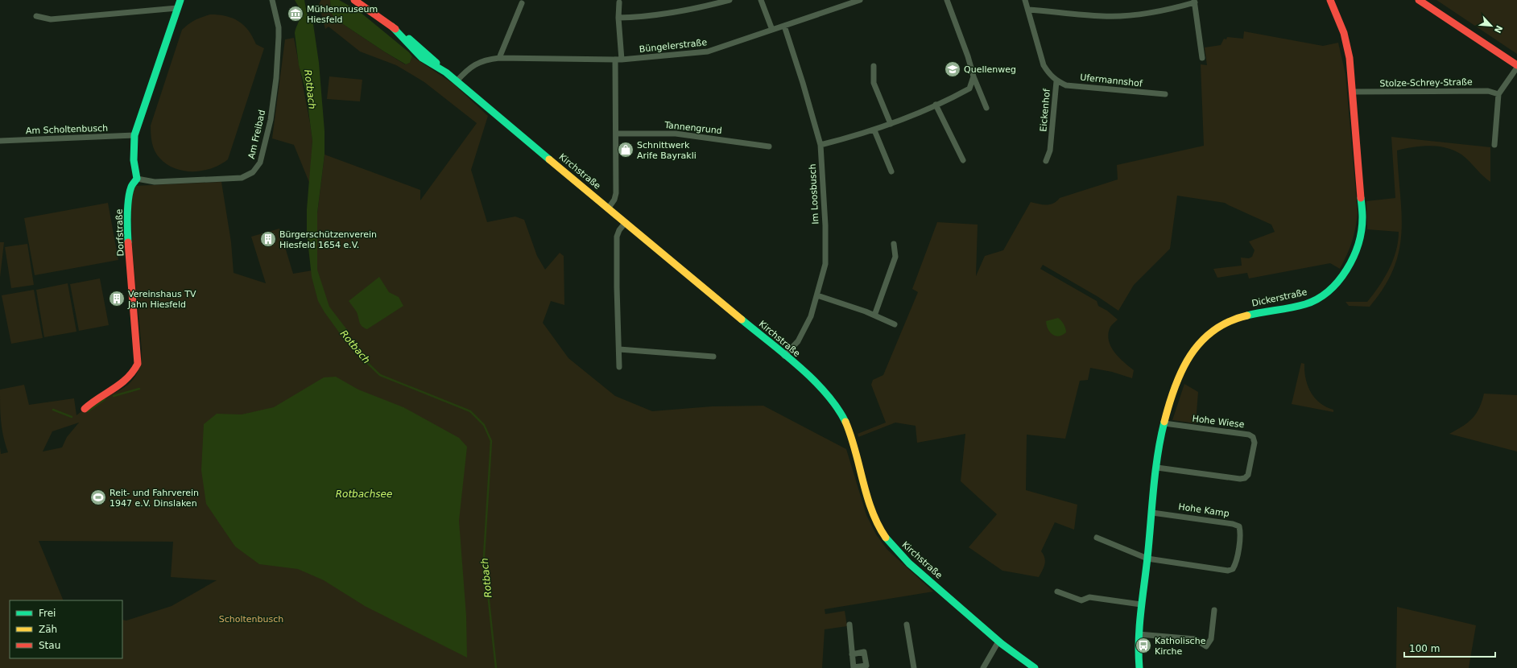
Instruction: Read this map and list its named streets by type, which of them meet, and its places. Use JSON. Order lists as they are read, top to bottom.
{
  "streets": {
    "street": [
      "Büngelerstraße",
      "Ufermannshof",
      "Stolze-Schrey-Straße",
      "Eickenhof",
      "Tannengrund",
      "Am Scholtenbusch",
      "Am Freibad",
      "Kirchstraße",
      "Im Loosbusch",
      "Dorfstraße",
      "Dickerstraße",
      "Hohe Wiese",
      "Hohe Kamp"
    ]
  },
  "crossings": [
    ["Büngelerstraße", "Kirchstraße"],
    ["Büngelerstraße", "Im Loosbusch"],
    ["Ufermannshof", "Eickenhof"],
    ["Stolze-Schrey-Straße", "Dickerstraße"],
    ["Am Freibad", "Dorfstraße"],
    ["Kirchstraße", "Im Loosbusch"],
    ["Dickerstraße", "Hohe Wiese"],
    ["Dickerstraße", "Hohe Kamp"]
  ],
  "water": ["Rotbach", "Rotbachsee"],
  "parks": ["Scholtenbusch"],
  "places": {
    "museum": ["Mühlenmuseum Hiesfeld"],
    "school or university": ["Quellenweg"],
    "shop": ["Schnittwerk Arife Bayrakli"],
    "building": ["Bürgerschützenverein Hiesfeld 1654 e.V.", "Vereinshaus TV Jahn Hiesfeld"],
    "sports": ["Reit- und Fahrverein 1947 e.V. Dinslaken"],
    "bus stop": ["Katholische Kirche"]
  },
  "legend": ["Frei", "Zäh", "Stau"],
  "scale_bar": "100 m",
  "north": "bottom right"
}
